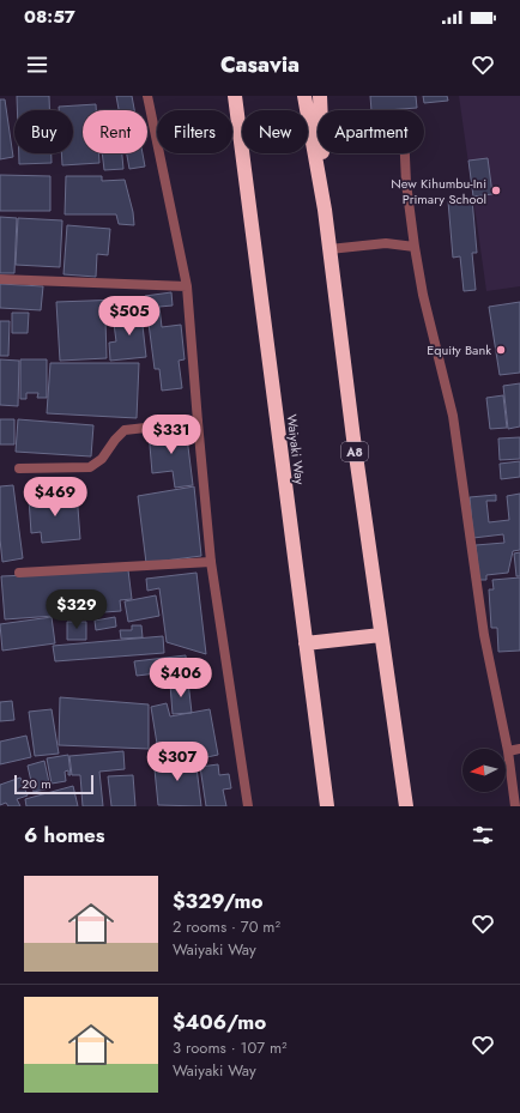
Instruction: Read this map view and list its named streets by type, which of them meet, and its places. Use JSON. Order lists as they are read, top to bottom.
{
  "streets": {
    "highway": ["Waiyaki Way", "A8"]
  },
  "places": ["New Kihumbu-Ini Primary School", "Equity Bank"],
  "scale_bar": "20 m",
  "north": "left",
  "page": {
    "status": "08:57",
    "header": "Casavia",
    "chip": [
      "Buy",
      "Rent",
      "Filters",
      "New",
      "Apartment"
    ],
    "price": [
      "$505",
      "$331",
      "$469",
      "$329",
      "$406",
      "$307"
    ],
    "scale": "20 m",
    "heading": "6 homes",
    "list": [
      {
        "name": "$329/mo",
        "note": "2 rooms · 70 m² · Waiyaki Way"
      },
      {
        "name": "$406/mo",
        "note": "3 rooms · 107 m² · Waiyaki Way"
      }
    ]
  }
}
